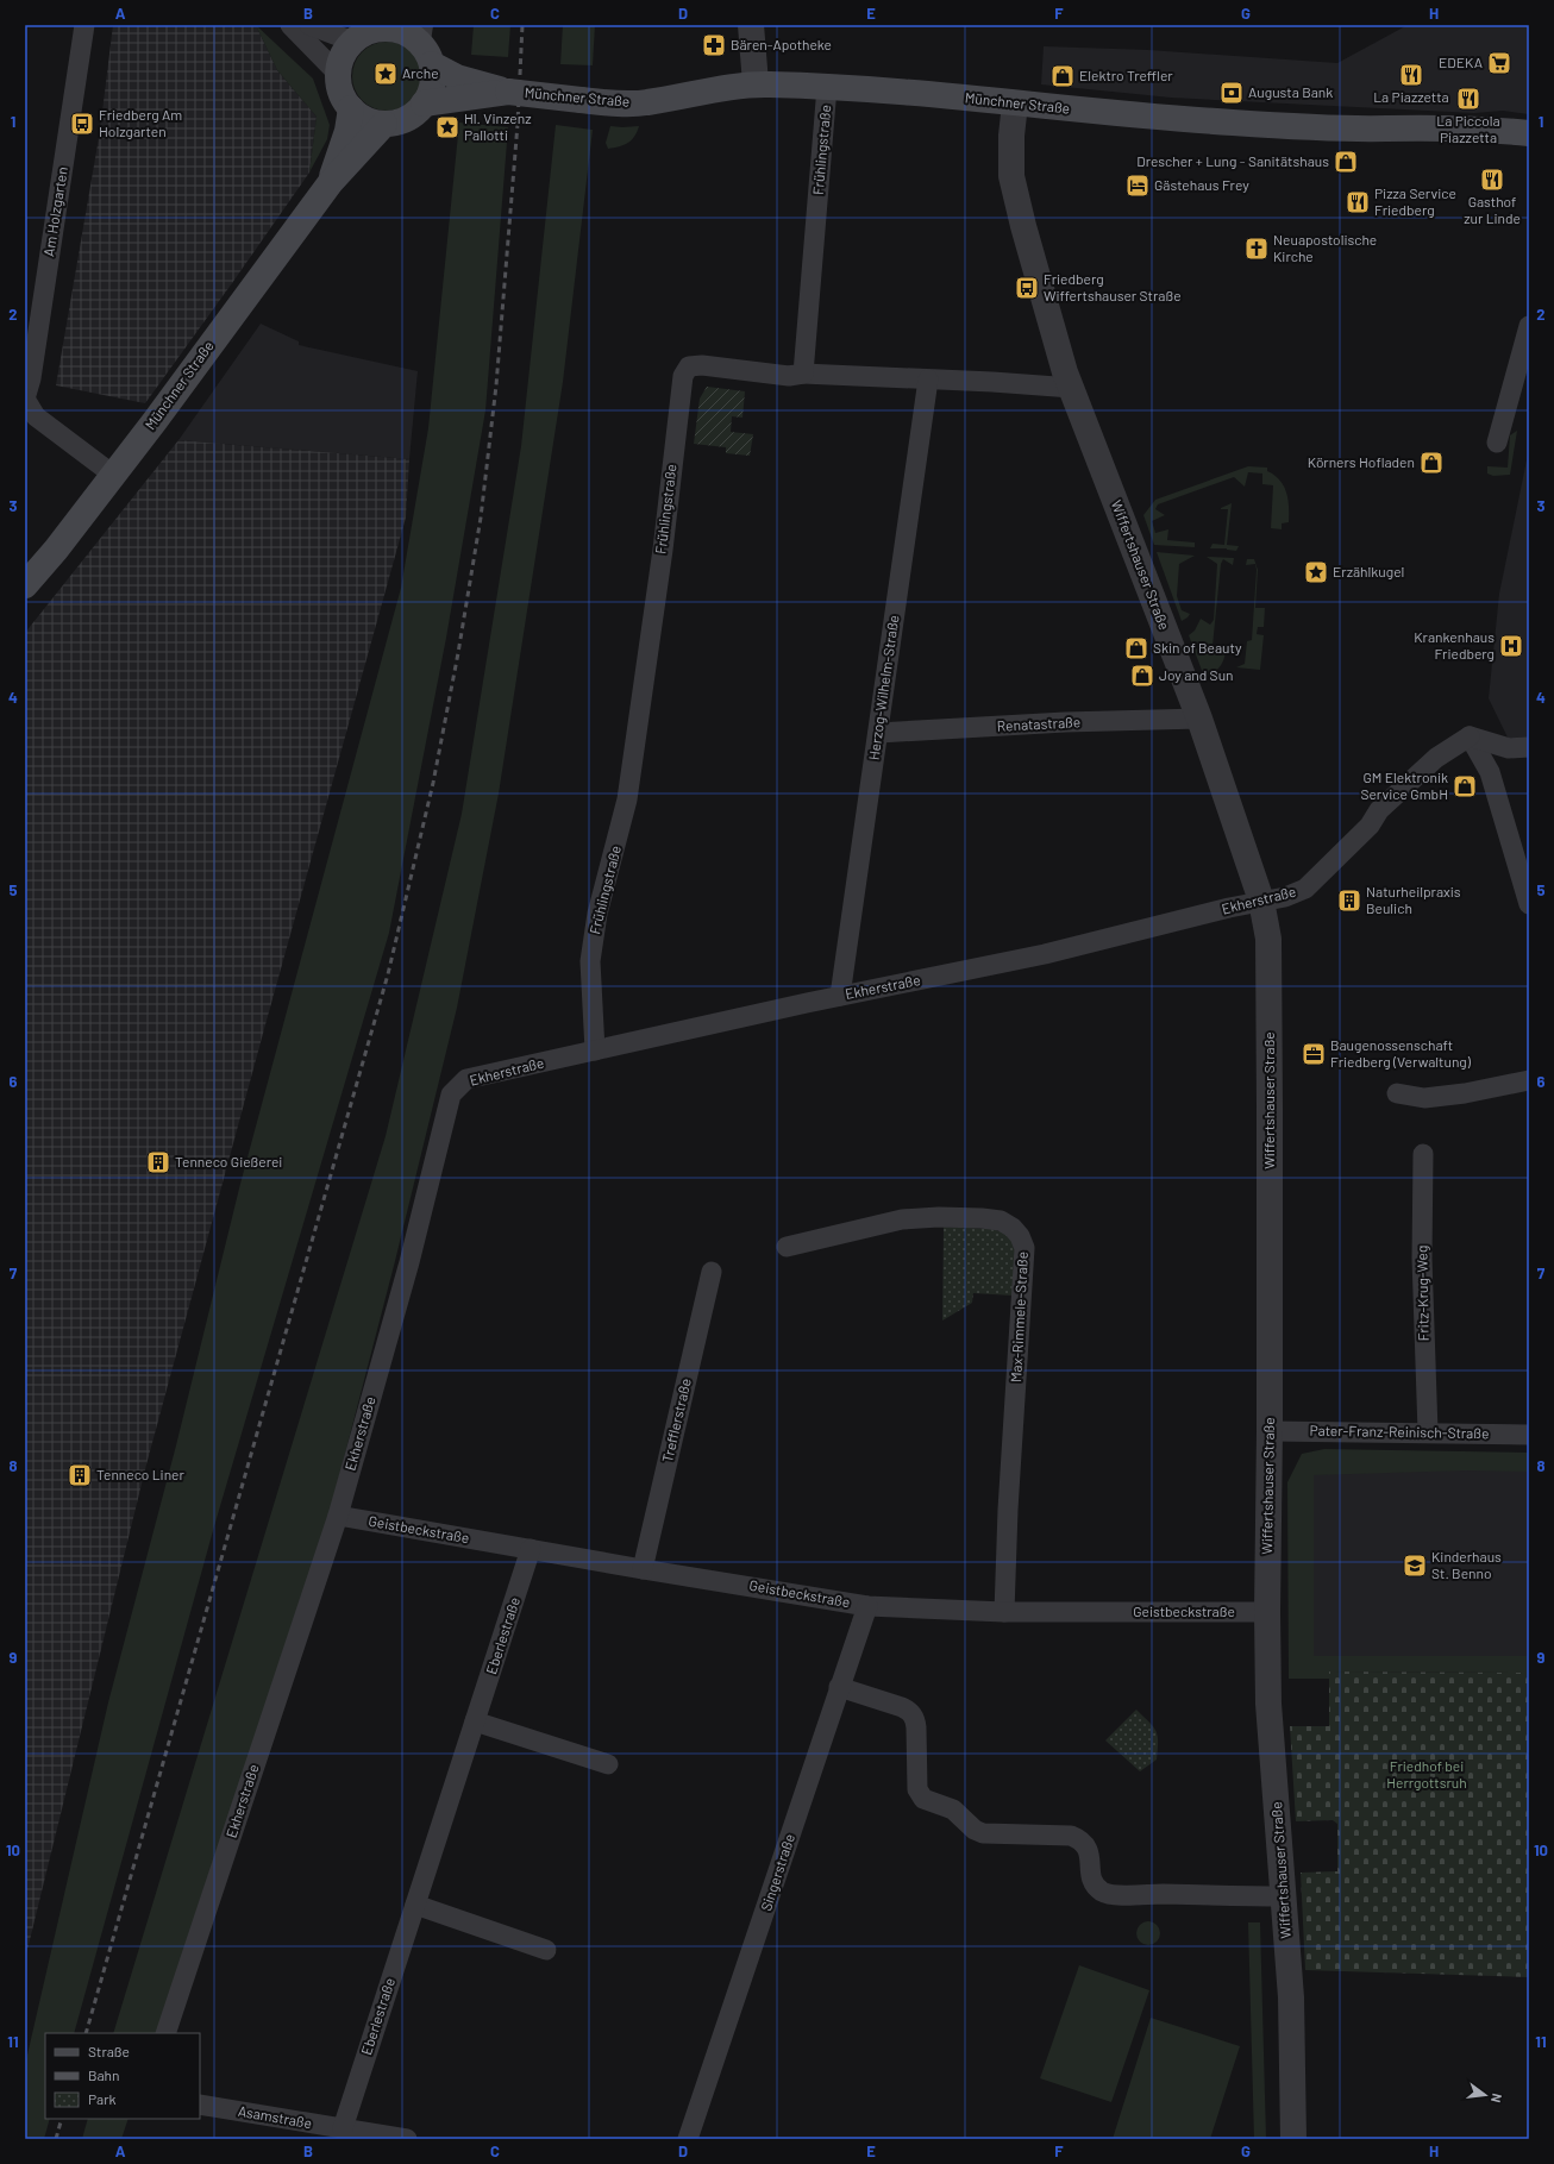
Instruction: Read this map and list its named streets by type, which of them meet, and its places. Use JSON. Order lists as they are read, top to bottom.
{
  "streets": {
    "main road": ["Münchner Straße"],
    "street": [
      "Frühlingstraße",
      "Am Holzgarten",
      "Wiffertshauser Straße",
      "Herzog-Wilhelm-Straße",
      "Renatastraße",
      "Ekherstraße",
      "Fritz-Krug-Weg",
      "Max-Rimmele-Straße",
      "Trefflerstraße",
      "Pater-Franz-Reinisch-Straße",
      "Geistbeckstraße",
      "Eberlestraße",
      "Singerstraße",
      "Asamstraße"
    ]
  },
  "crossings": [
    ["Münchner Straße", "Frühlingstraße"],
    ["Münchner Straße", "Wiffertshauser Straße"],
    ["Frühlingstraße", "Ekherstraße"],
    ["Wiffertshauser Straße", "Renatastraße"],
    ["Wiffertshauser Straße", "Ekherstraße"],
    ["Wiffertshauser Straße", "Pater-Franz-Reinisch-Straße"],
    ["Wiffertshauser Straße", "Geistbeckstraße"],
    ["Herzog-Wilhelm-Straße", "Renatastraße"],
    ["Herzog-Wilhelm-Straße", "Ekherstraße"],
    ["Ekherstraße", "Geistbeckstraße"],
    ["Fritz-Krug-Weg", "Pater-Franz-Reinisch-Straße"],
    ["Max-Rimmele-Straße", "Geistbeckstraße"],
    ["Trefflerstraße", "Geistbeckstraße"],
    ["Geistbeckstraße", "Eberlestraße"],
    ["Geistbeckstraße", "Singerstraße"],
    ["Eberlestraße", "Asamstraße"]
  ],
  "parks": ["Friedhof bei Herrgottsruh"],
  "places": {
    "pharmacy": ["Bären-Apotheke"],
    "supermarket": ["EDEKA"],
    "place": ["Arche", "Hl. Vinzenz Pallotti", "Erzählkugel"],
    "restaurant": [
      "La Piazzetta",
      "La Piccola Piazzetta",
      "Gasthof zur Linde",
      "Pizza Service Friedberg"
    ],
    "shop": [
      "Elektro Treffler",
      "Drescher + Lung - Sanitätshaus",
      "Körners Hofladen",
      "Skin of Beauty",
      "Joy and Sun",
      "GM Elektronik Service GmbH"
    ],
    "bank": ["Augusta Bank"],
    "bus stop": ["Friedberg Am Holzgarten", "Friedberg Wiffertshauser Straße"],
    "hotel": ["Gästehaus Frey"],
    "church": ["Neuapostolische Kirche"],
    "hospital": ["Krankenhaus Friedberg"],
    "building": ["Naturheilpraxis Beulich", "Tenneco Gießerei", "Tenneco Liner"],
    "office": ["Baugenossenschaft Friedberg (Verwaltung)"],
    "school or university": ["Kinderhaus St. Benno"]
  },
  "legend": ["Straße", "Bahn", "Park"],
  "north": "right",
  "grid": {
    "columns": [
      "A",
      "B",
      "C",
      "D",
      "E",
      "F",
      "G",
      "H"
    ],
    "rows": [
      "1",
      "2",
      "3",
      "4",
      "5",
      "6",
      "7",
      "8",
      "9",
      "10",
      "11"
    ]
  }
}
